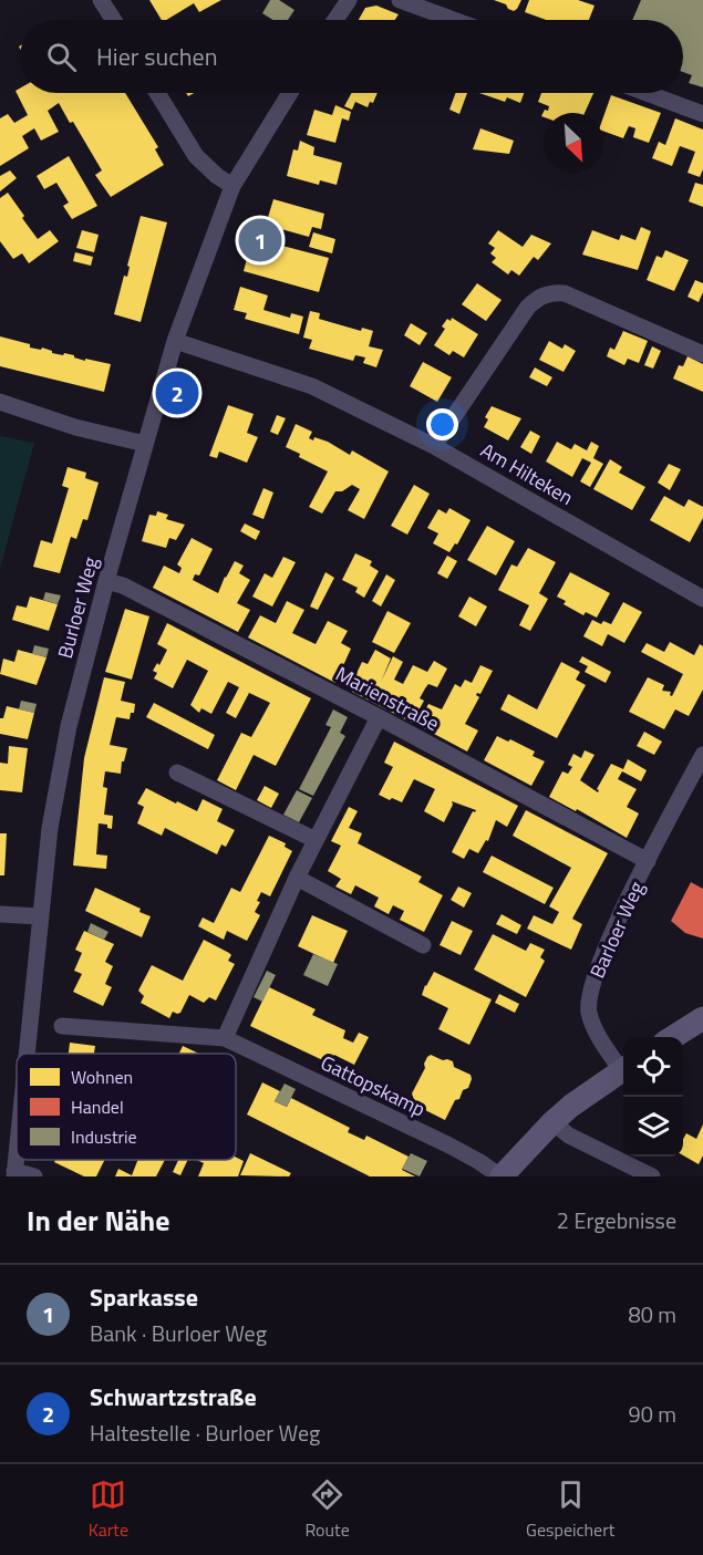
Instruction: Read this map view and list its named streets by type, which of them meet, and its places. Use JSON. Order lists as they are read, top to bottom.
{
  "streets": {
    "street": [
      "Am Hilteken",
      "Burloer Weg",
      "Marienstraße",
      "Barloer Weg",
      "Gattopskamp"
    ]
  },
  "crossings": [
    ["Am Hilteken", "Burloer Weg"],
    ["Burloer Weg", "Marienstraße"],
    ["Marienstraße", "Barloer Weg"],
    ["Barloer Weg", "Gattopskamp"]
  ],
  "legend": ["Wohnen", "Handel", "Industrie"],
  "north": "bottom right",
  "page": {
    "search": "Hier suchen",
    "pins": ["1", "2"],
    "heading": ["In der Nähe", "2 Ergebnisse"],
    "list": [
      {
        "mark": "1",
        "name": "Sparkasse",
        "note": "Bank · Burloer Weg",
        "value": "80 m"
      },
      {
        "mark": "2",
        "name": "Schwartzstraße",
        "note": "Haltestelle · Burloer Weg",
        "value": "90 m"
      }
    ],
    "nav": ["Karte", "Route", "Gespeichert"]
  }
}
